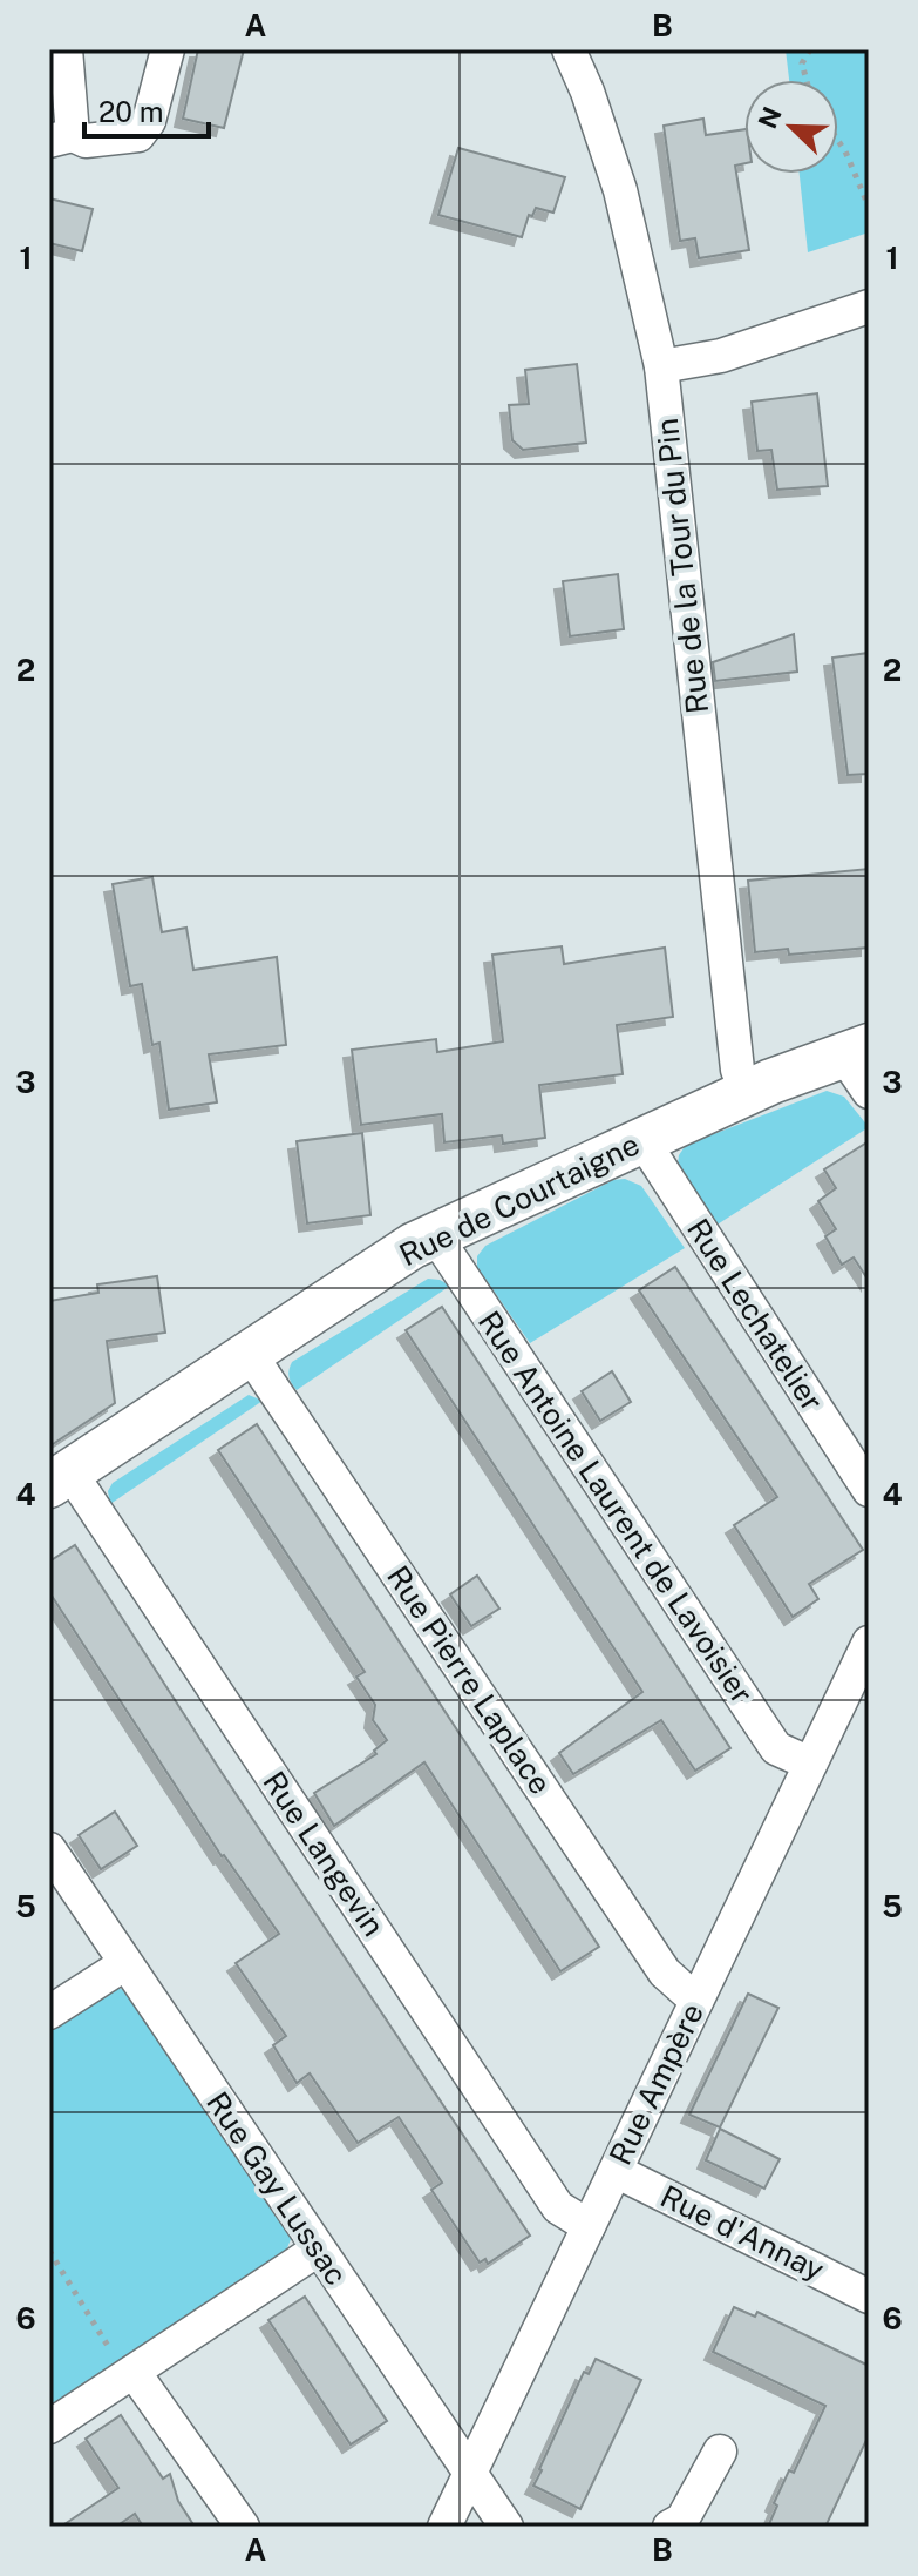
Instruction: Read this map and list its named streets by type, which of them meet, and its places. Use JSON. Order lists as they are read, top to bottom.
{
  "streets": {
    "street": [
      "Rue de la Tour du Pin",
      "Rue de Courtaigne",
      "Rue Lechatelier",
      "Rue Antoine Laurent de Lavoisier",
      "Rue Pierre Laplace",
      "Rue Langevin",
      "Rue Ampère",
      "Rue Gay Lussac",
      "Rue d'Annay"
    ]
  },
  "crossings": [
    ["Rue de la Tour du Pin", "Rue de Courtaigne"],
    ["Rue de Courtaigne", "Rue Lechatelier"],
    ["Rue de Courtaigne", "Rue Antoine Laurent de Lavoisier"],
    ["Rue de Courtaigne", "Rue Pierre Laplace"],
    ["Rue de Courtaigne", "Rue Langevin"],
    ["Rue Antoine Laurent de Lavoisier", "Rue Ampère"],
    ["Rue Pierre Laplace", "Rue Ampère"],
    ["Rue Langevin", "Rue Ampère"],
    ["Rue Ampère", "Rue Gay Lussac"],
    ["Rue Ampère", "Rue d'Annay"]
  ],
  "scale_bar": "20 m",
  "north": "top left",
  "grid": {
    "columns": ["A", "B"],
    "rows": [
      "1",
      "2",
      "3",
      "4",
      "5",
      "6"
    ]
  }
}
